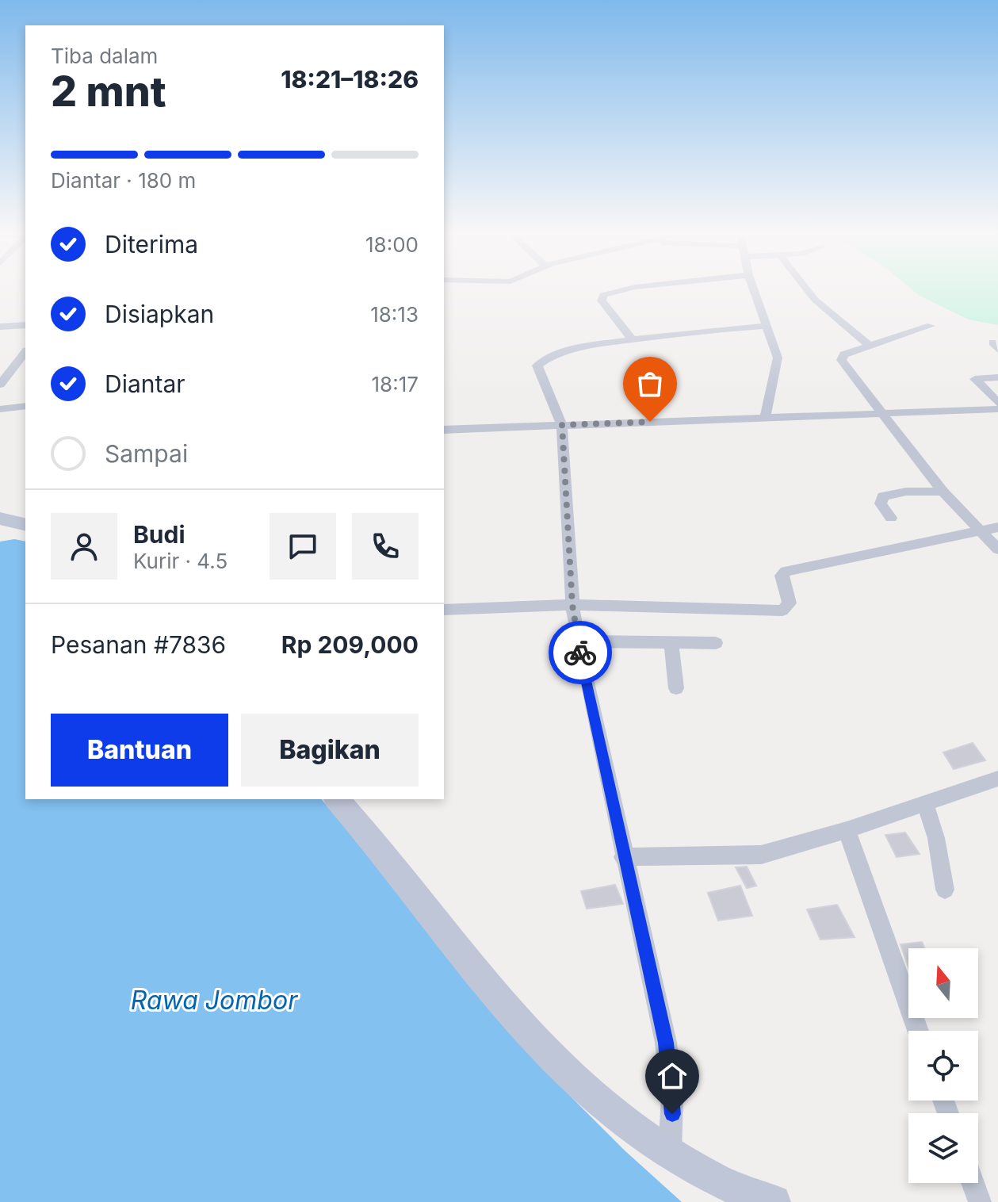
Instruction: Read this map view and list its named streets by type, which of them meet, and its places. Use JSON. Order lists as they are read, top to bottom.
{
  "water": ["Rawa Jombor"],
  "north": "top",
  "page": {
    "heading": ["2 mnt", "Tiba dalam", "18:21–18:26"],
    "panel": [
      "Budi",
      "Kurir · 4.5",
      "Pesanan #7836",
      "Rp 209,000"
    ],
    "bar": "Diantar · 180 m",
    "list": [
      ["Diterima", "18:00"],
      ["Disiapkan", "18:13"],
      ["Diantar", "18:17"],
      "Sampai"
    ],
    "buttons": ["Bantuan", "Bagikan"]
  }
}
